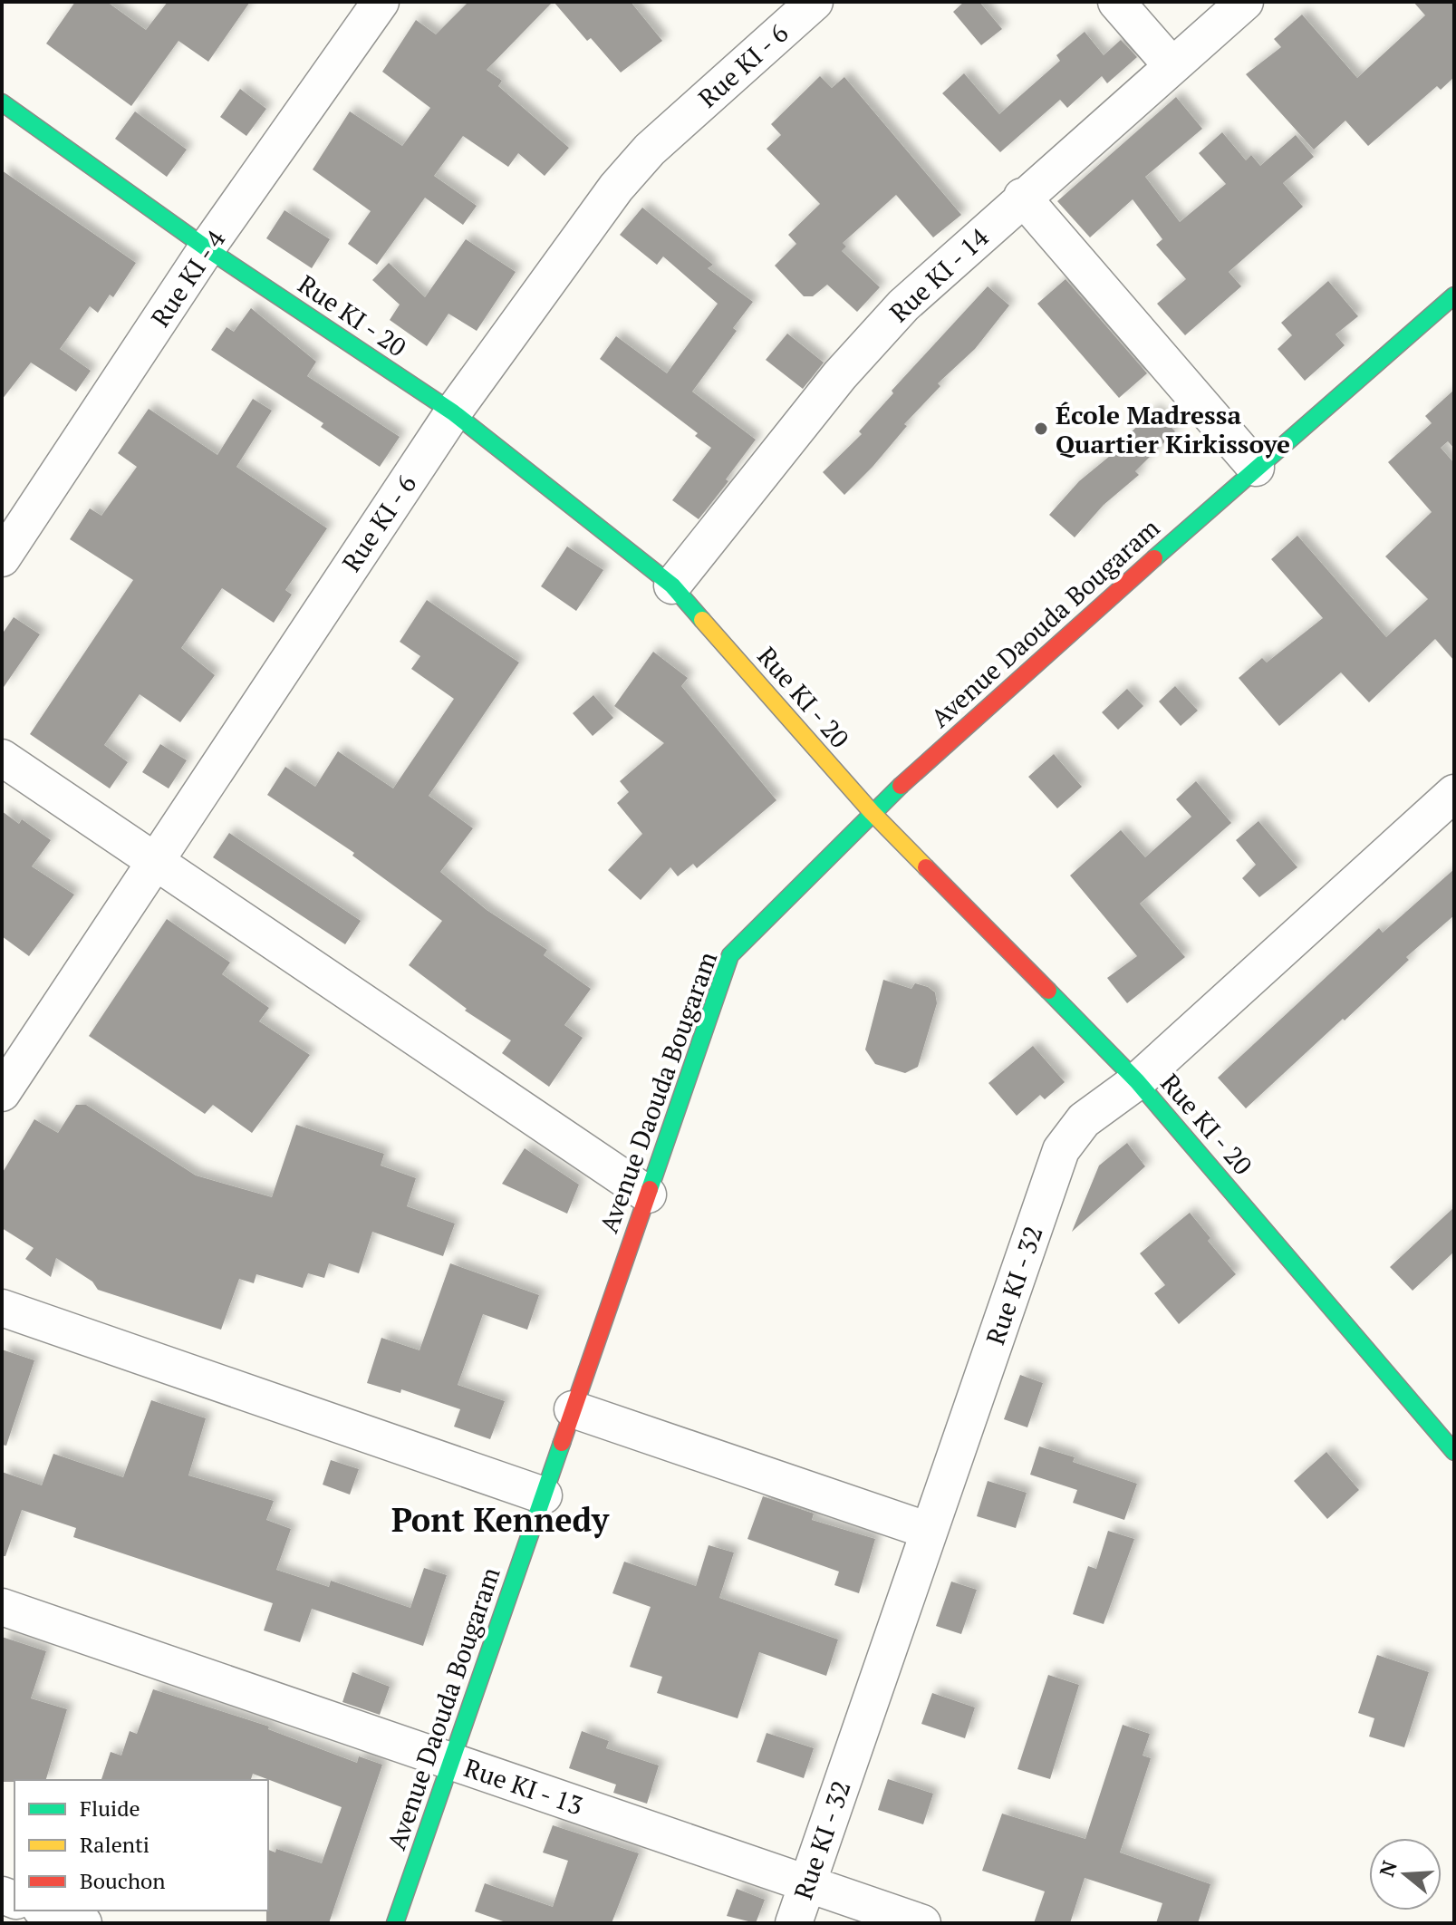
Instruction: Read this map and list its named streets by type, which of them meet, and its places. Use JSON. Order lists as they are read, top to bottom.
{
  "streets": {
    "street": [
      "Rue KI - 6",
      "Rue KI - 14",
      "Rue KI - 4",
      "Rue KI - 20",
      "Avenue Daouda Bougaram",
      "Rue KI - 32",
      "Rue KI - 13"
    ]
  },
  "crossings": [
    ["Rue KI - 6", "Rue KI - 20"],
    ["Rue KI - 14", "Rue KI - 20"],
    ["Rue KI - 4", "Rue KI - 20"],
    ["Rue KI - 20", "Avenue Daouda Bougaram"],
    ["Rue KI - 20", "Rue KI - 32"],
    ["Avenue Daouda Bougaram", "Rue KI - 13"],
    ["Rue KI - 32", "Rue KI - 13"]
  ],
  "districts": ["Pont Kennedy"],
  "places": ["École Madressa Quartier Kirkissoye"],
  "legend": ["Fluide", "Ralenti", "Bouchon"],
  "north": "left"
}
